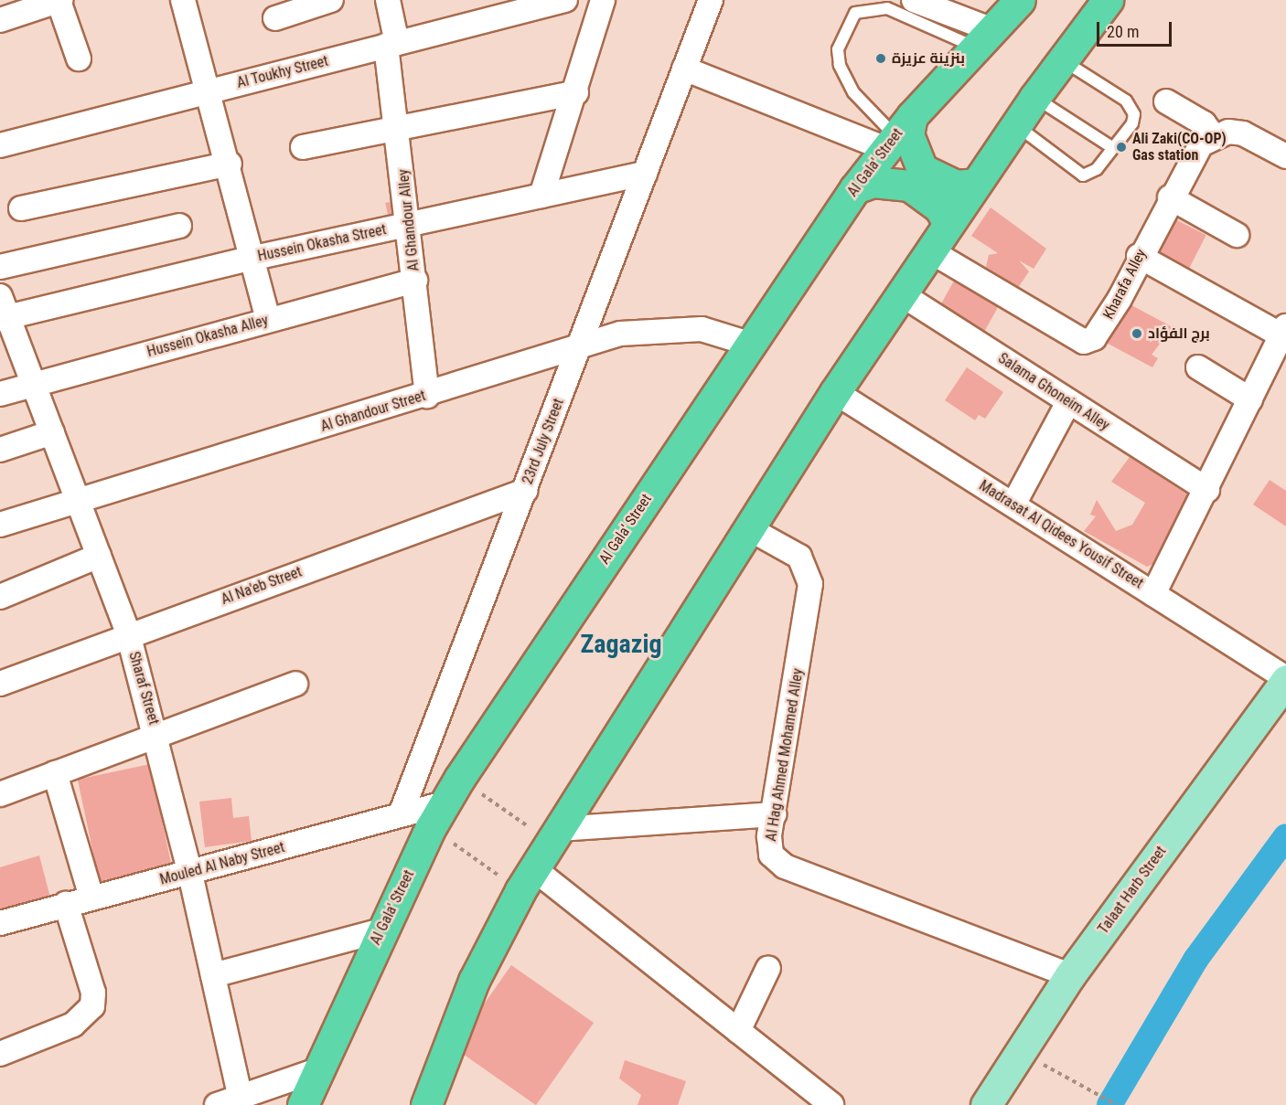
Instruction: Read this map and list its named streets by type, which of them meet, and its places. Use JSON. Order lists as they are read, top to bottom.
{
  "streets": {
    "highway": ["Al Gala' Street"],
    "main road": ["Talaat Harb Street"],
    "street": [
      "Al Toukhy Street",
      "Al Ghandour Alley",
      "Hussein Okasha Street",
      "Kharafa Alley",
      "Hussein Okasha Alley",
      "Salama Ghoneim Alley",
      "Al Ghandour Street",
      "23rd July Street",
      "Madrasat Al Qidees Yousif Street",
      "Al Na'eb Street",
      "Sharaf Street",
      "Al Hag Ahmed Mohamed Alley",
      "Mouled Al Naby Street"
    ]
  },
  "crossings": [
    ["Al Toukhy Street", "Al Ghandour Alley"],
    ["Al Gala' Street", "Al Ghandour Street"],
    ["Al Gala' Street", "Mouled Al Naby Street"],
    ["Al Ghandour Alley", "Hussein Okasha Street"],
    ["Al Ghandour Alley", "Hussein Okasha Alley"],
    ["Al Ghandour Alley", "Al Ghandour Street"],
    ["Hussein Okasha Street", "23rd July Street"],
    ["Hussein Okasha Street", "Sharaf Street"],
    ["Hussein Okasha Alley", "Sharaf Street"],
    ["Al Ghandour Street", "23rd July Street"],
    ["Al Ghandour Street", "Sharaf Street"],
    ["23rd July Street", "Al Na'eb Street"],
    ["23rd July Street", "Mouled Al Naby Street"],
    ["Madrasat Al Qidees Yousif Street", "Talaat Harb Street"],
    ["Al Na'eb Street", "Sharaf Street"],
    ["Sharaf Street", "Mouled Al Naby Street"],
    ["Al Hag Ahmed Mohamed Alley", "Talaat Harb Street"]
  ],
  "districts": ["Zagazig"],
  "places": ["بنزينة عزيزة", "Ali Zaki(CO-OP) Gas station", "برج الفؤاد"],
  "scale_bar": "20 m"
}
